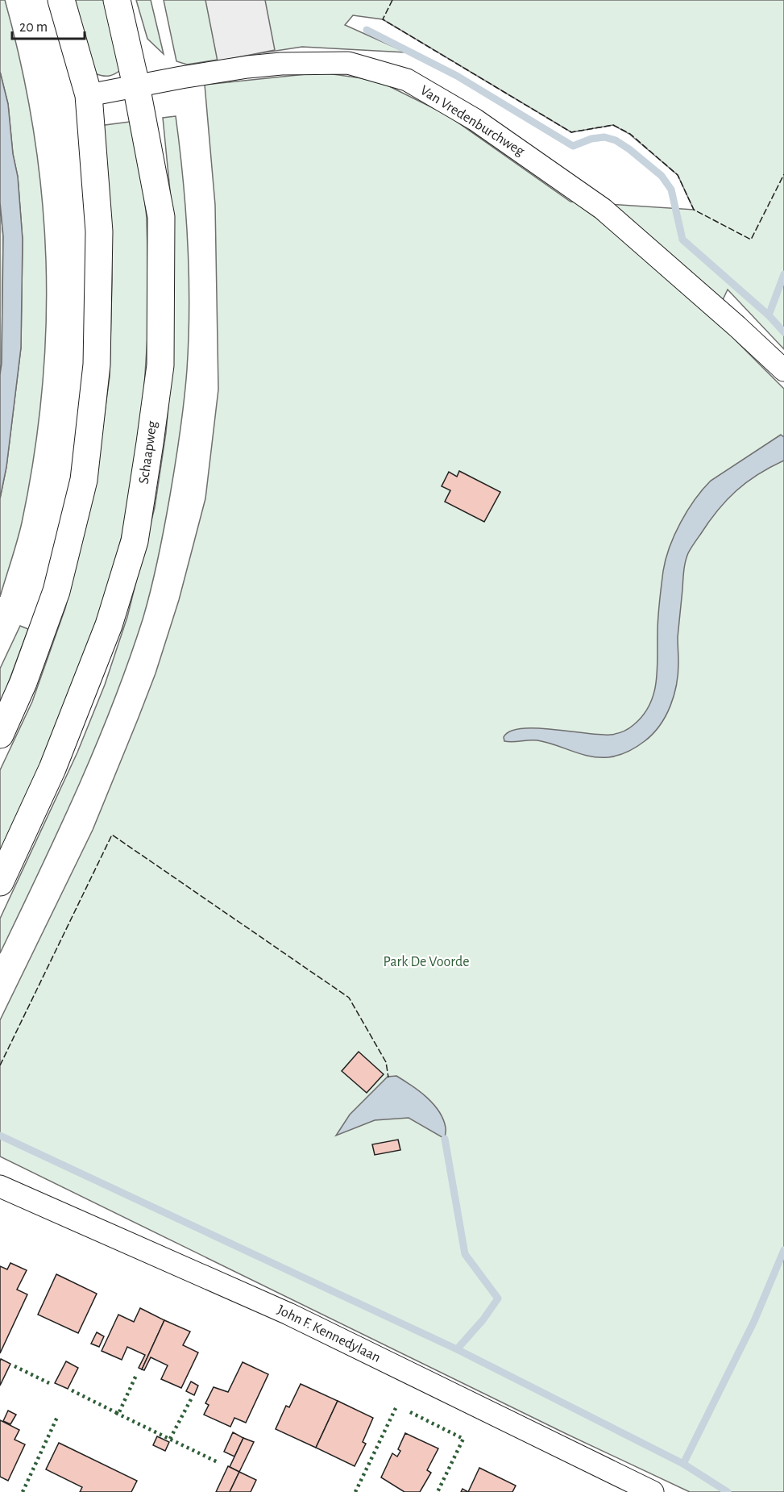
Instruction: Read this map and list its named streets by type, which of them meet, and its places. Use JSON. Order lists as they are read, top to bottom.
{
  "streets": {
    "street": ["Van Vredenburchweg", "Schaapweg", "John F. Kennedylaan"]
  },
  "crossings": [
    ["Van Vredenburchweg", "Schaapweg"]
  ],
  "parks": ["Park De Voorde"],
  "scale_bar": "20 m"
}
